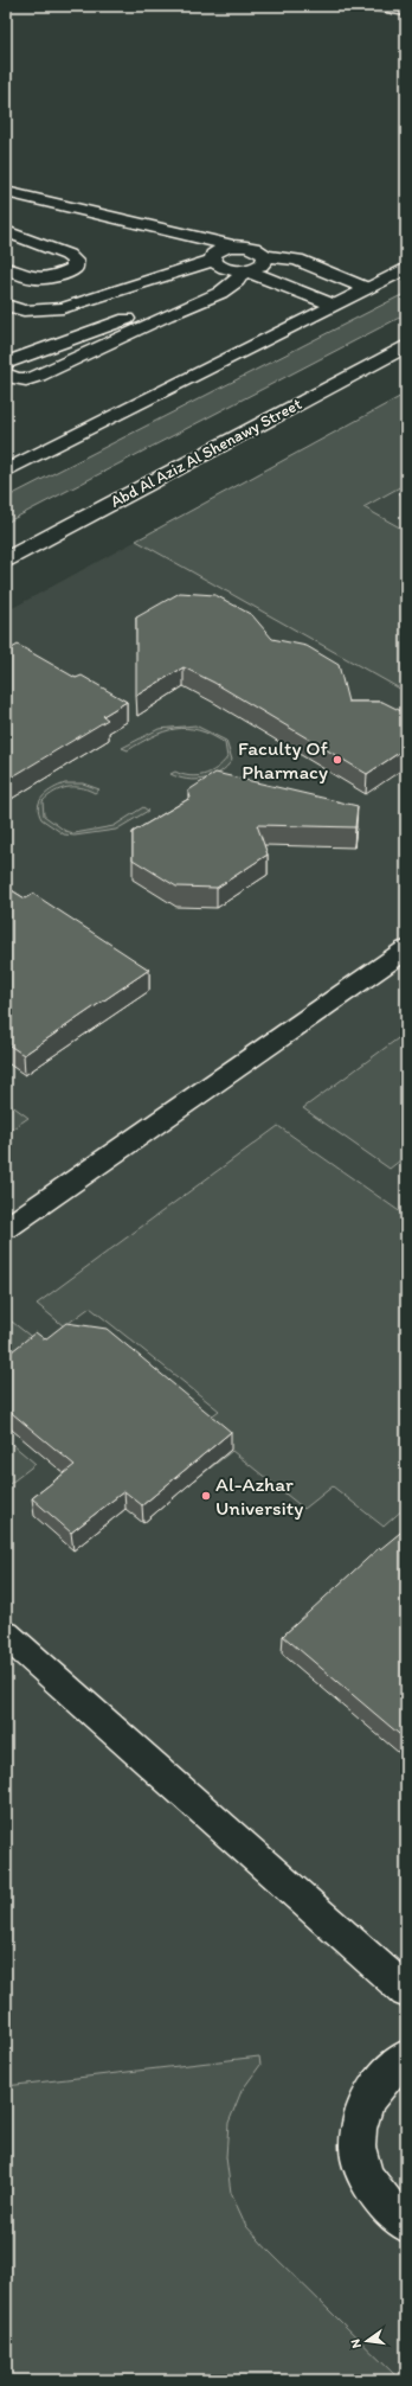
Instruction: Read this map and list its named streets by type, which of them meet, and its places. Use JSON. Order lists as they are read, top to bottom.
{
  "streets": {
    "street": ["Abd Al Aziz Al Shenawy Street"]
  },
  "places": ["Faculty Of Pharmacy", "Al-Azhar University"],
  "north": "left"
}
